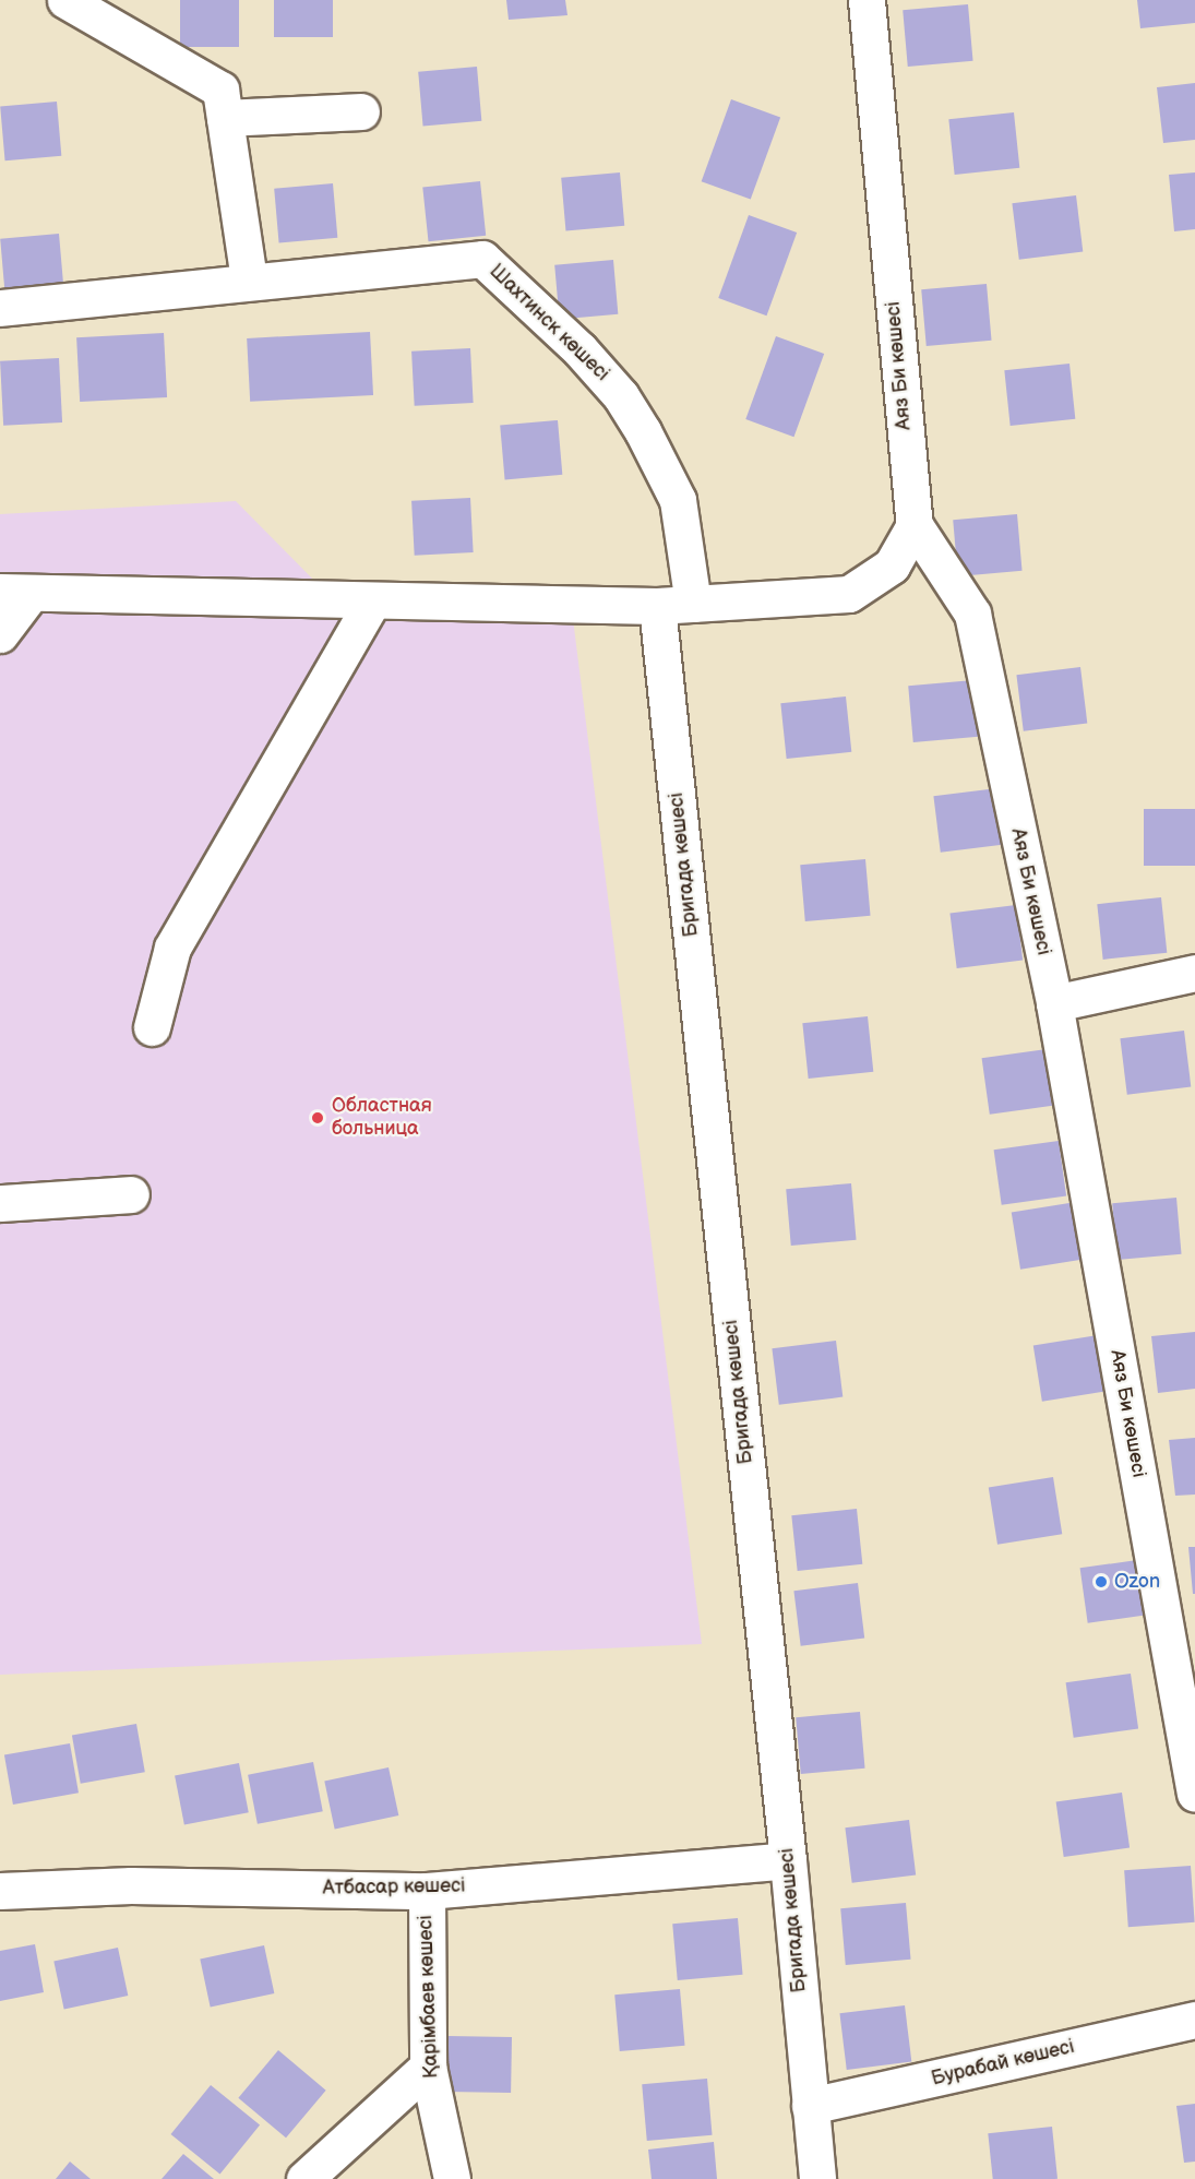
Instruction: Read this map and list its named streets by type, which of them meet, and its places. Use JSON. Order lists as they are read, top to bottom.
{
  "streets": {
    "street": [
      "Шахтинск көшесі",
      "Аяз Би көшесі",
      "Бригада көшесі",
      "Атбасар көшесі",
      "Қарімбаев көшесі",
      "Бурабай көшесі"
    ]
  },
  "crossings": [
    ["Бригада көшесі", "Атбасар көшесі"],
    ["Бригада көшесі", "Бурабай көшесі"],
    ["Атбасар көшесі", "Қарімбаев көшесі"]
  ],
  "places": ["Областная больница", "Ozon"]
}
